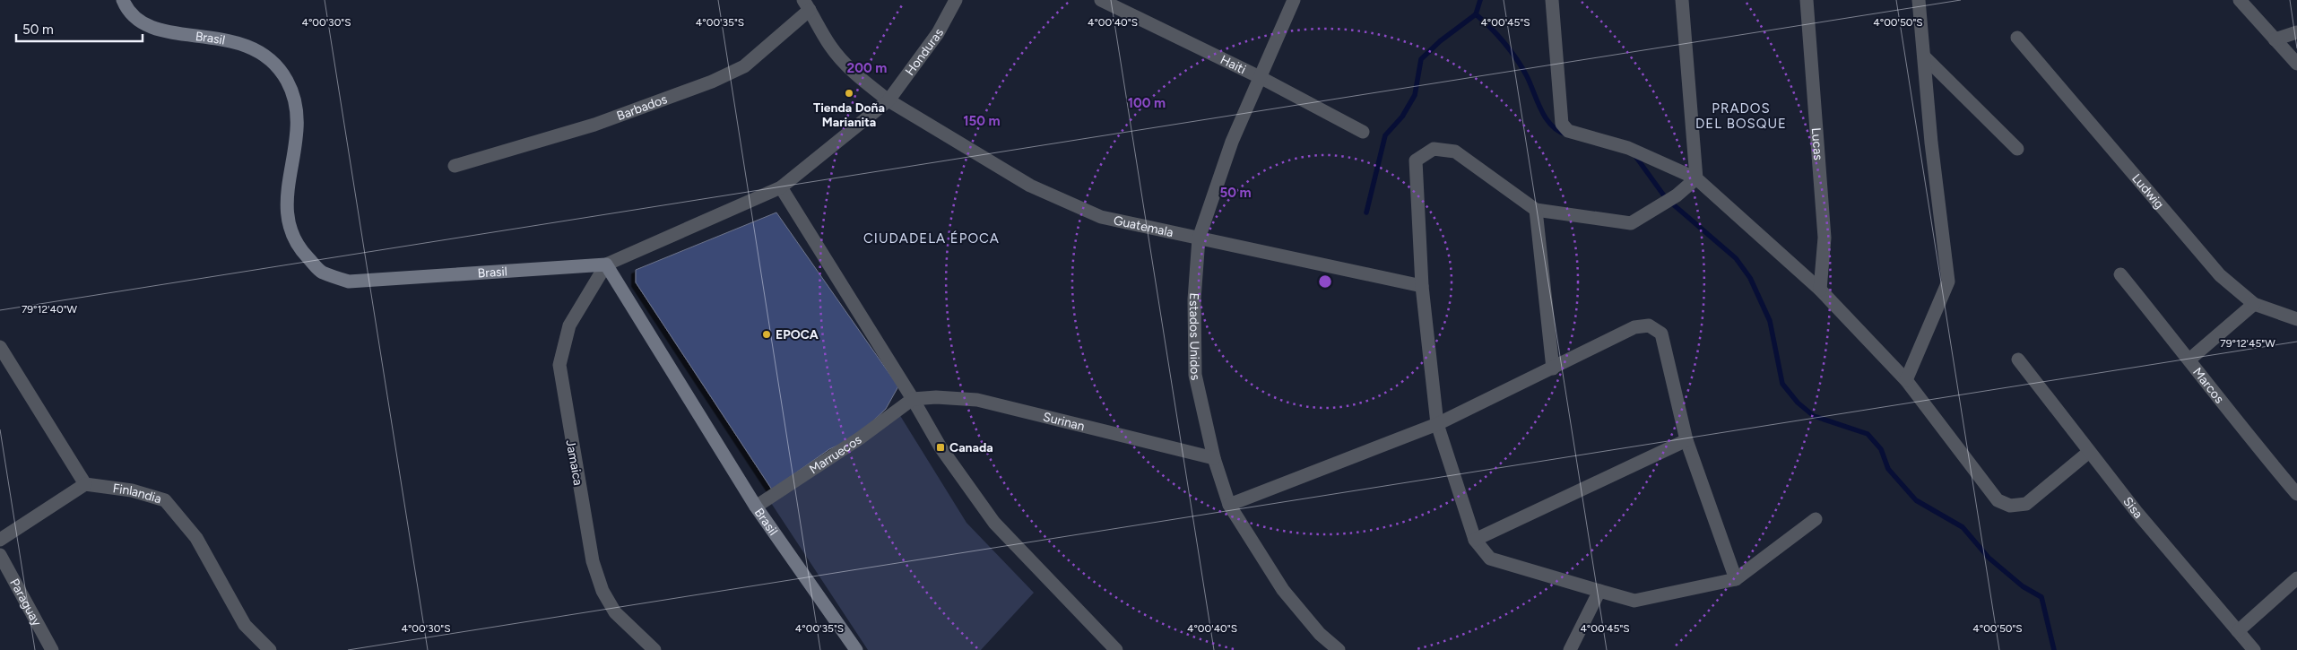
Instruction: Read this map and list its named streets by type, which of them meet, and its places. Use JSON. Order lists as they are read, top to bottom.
{
  "streets": {
    "street": [
      "Brasil",
      "Honduras",
      "Haiti",
      "Barbados",
      "Lucas",
      "Ludwig",
      "Guatemala",
      "Estados Unidos",
      "Marcos",
      "Surinan",
      "Marruecos",
      "Jamaica",
      "Finlandia",
      "Sisa",
      "Paraguay"
    ]
  },
  "crossings": [
    ["Brasil", "Honduras"],
    ["Brasil", "Marruecos"],
    ["Brasil", "Jamaica"],
    ["Honduras", "Guatemala"],
    ["Honduras", "Jamaica"],
    ["Haiti", "Estados Unidos"],
    ["Barbados", "Guatemala"],
    ["Guatemala", "Estados Unidos"],
    ["Estados Unidos", "Surinan"],
    ["Surinan", "Marruecos"]
  ],
  "districts": ["PRADOS DEL BOSQUE", "CIUDADELA ÉPOCA"],
  "places": {
    "other": ["Tienda Doña Marianita", "EPOCA"],
    "transit": ["Canada"]
  },
  "scale_bar": "50 m",
  "coordinates": [
    "4°00'30\"S",
    "4°00'35\"S",
    "4°00'40\"S",
    "4°00'45\"S",
    "4°00'50\"S",
    "79°12'40\"W",
    "79°12'45\"W"
  ],
  "rings": [
    "200 m",
    "100 m",
    "150 m",
    "50 m"
  ]
}
